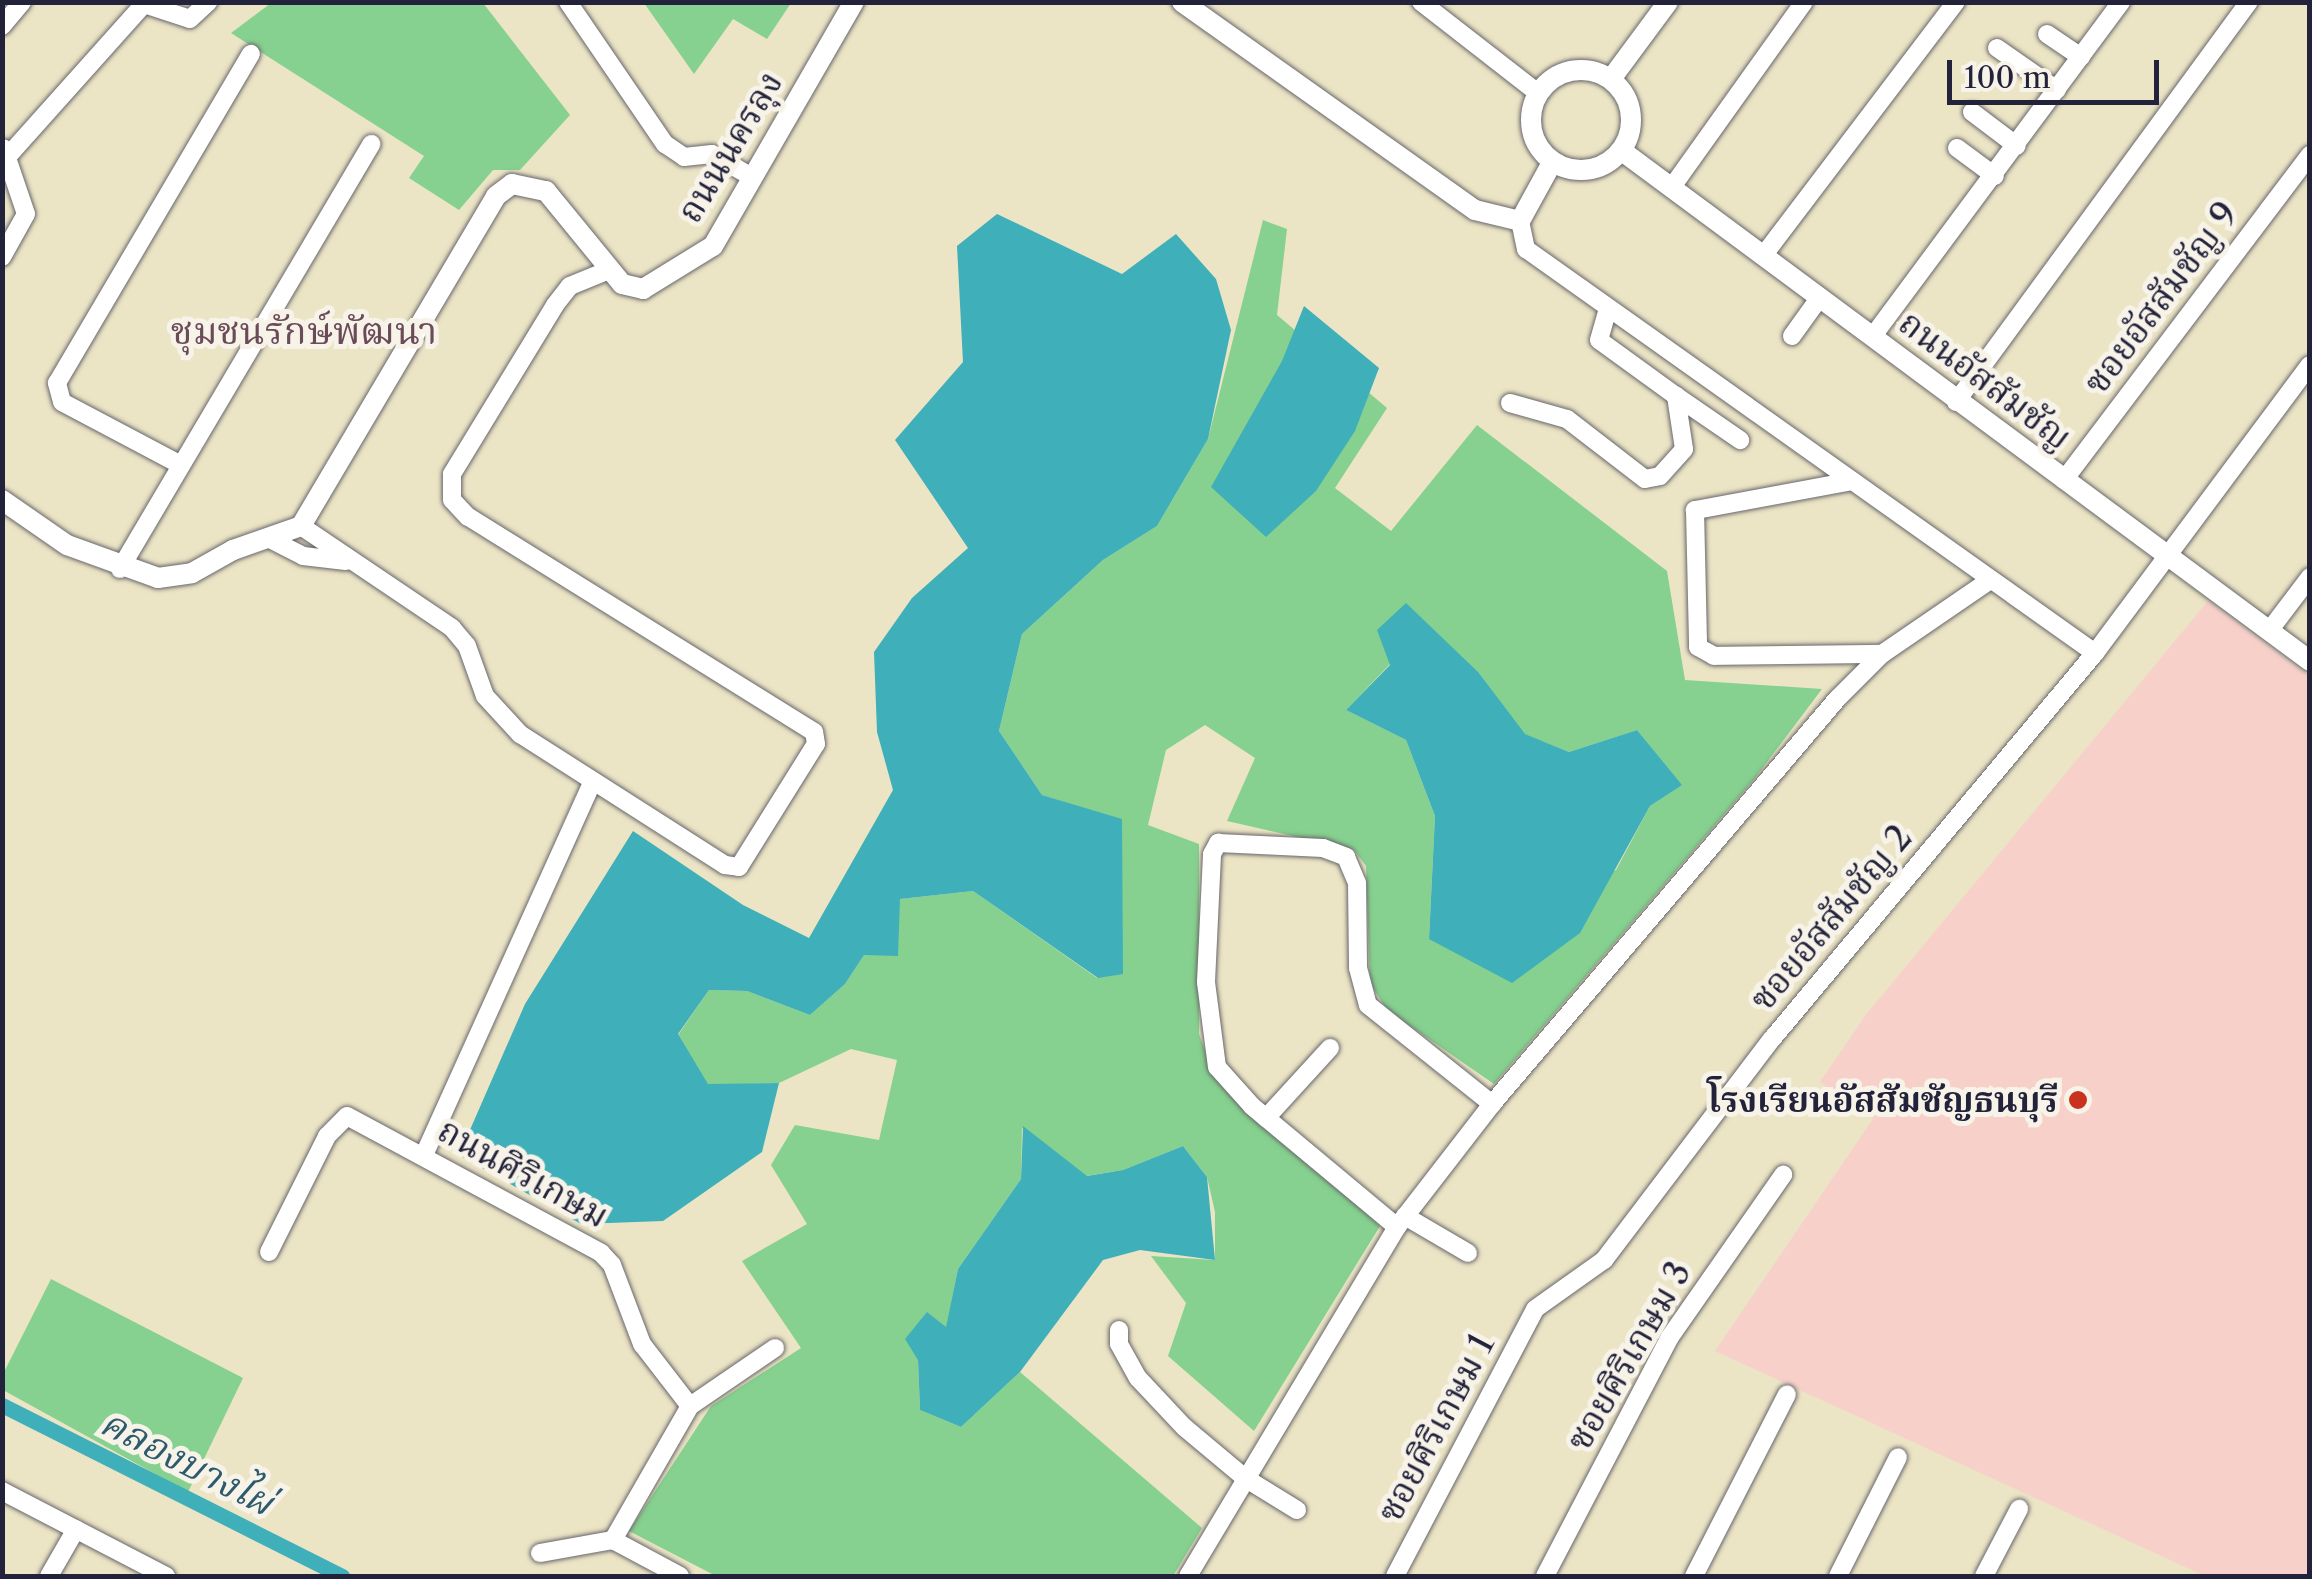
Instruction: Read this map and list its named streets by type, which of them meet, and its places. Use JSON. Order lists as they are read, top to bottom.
{
  "streets": {
    "street": [
      "ถนนนครลุง",
      "ซอยอัสสัมชัญ 9",
      "ถนนอัสสัมชัญ",
      "ซอยอัสสัมชัญ 2",
      "ถนนศิริเกษม",
      "ซอยศิริเกษม 3",
      "ซอยศิริเกษม 1"
    ]
  },
  "crossings": [
    ["ซอยอัสสัมชัญ 9", "ถนนอัสสัมชัญ"],
    ["ถนนอัสสัมชัญ", "ซอยอัสสัมชัญ 2"],
    ["ซอยอัสสัมชัญ 2", "ซอยศิริเกษม 1"]
  ],
  "districts": ["ชุมชนรักษ์พัฒนา"],
  "water": ["คลองบางไผ่"],
  "places": ["โรงเรียนอัสสัมชัญธนบุรี"],
  "scale_bar": "100 m"
}
